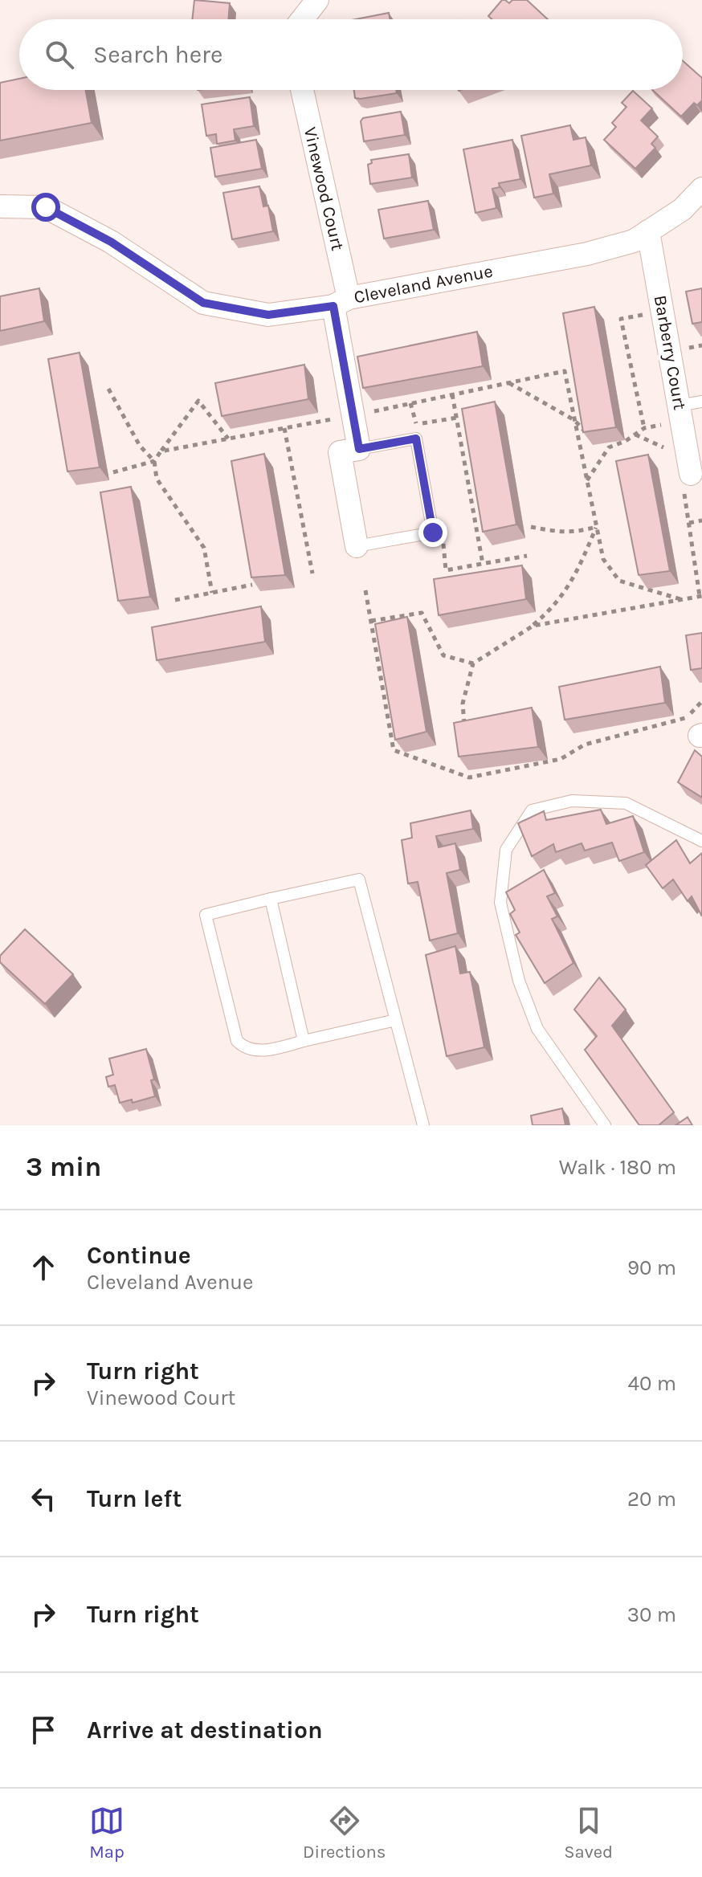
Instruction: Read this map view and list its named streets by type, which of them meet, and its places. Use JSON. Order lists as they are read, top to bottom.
{
  "streets": {
    "street": ["Vinewood Court", "Cleveland Avenue", "Barberry Court"]
  },
  "crossings": [
    ["Vinewood Court", "Cleveland Avenue"],
    ["Cleveland Avenue", "Barberry Court"]
  ],
  "page": {
    "search": "Search here",
    "heading": ["3 min", "Walk · 180 m"],
    "list": [
      ["Continue", "Cleveland Avenue", "90 m"],
      ["Turn right", "Vinewood Court", "40 m"],
      ["Turn left", "20 m"],
      ["Turn right", "30 m"],
      "Arrive at destination"
    ],
    "nav": ["Map", "Directions", "Saved"]
  }
}
